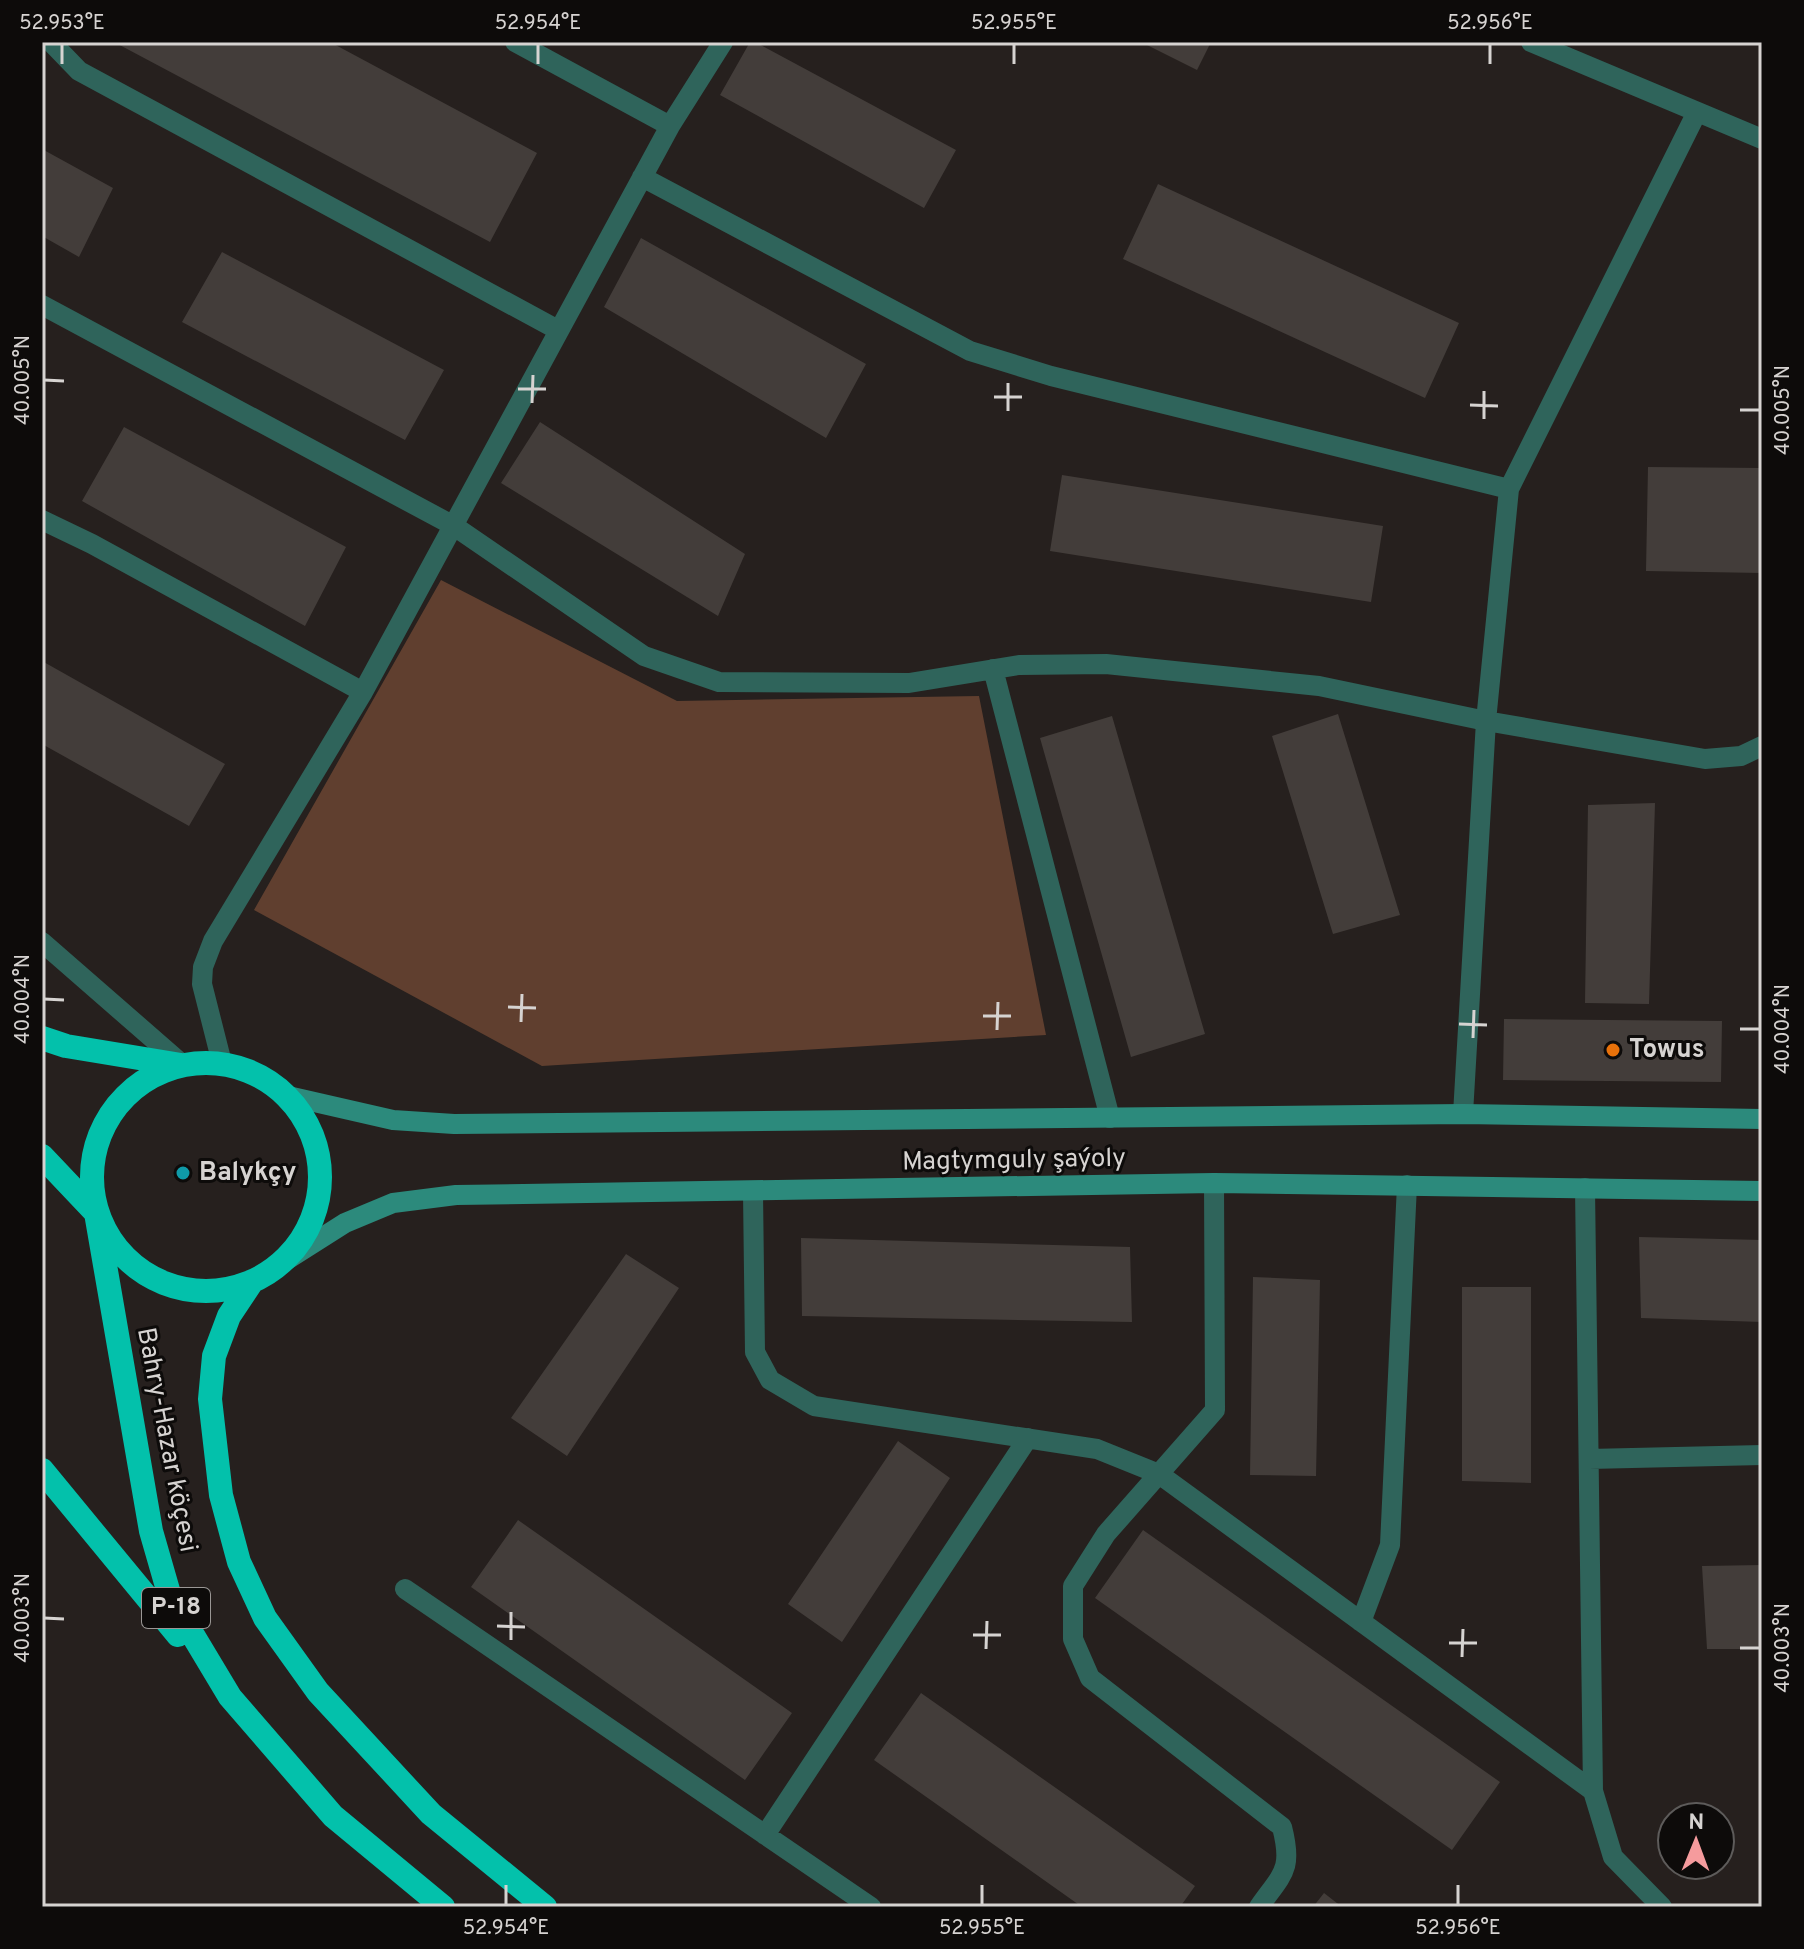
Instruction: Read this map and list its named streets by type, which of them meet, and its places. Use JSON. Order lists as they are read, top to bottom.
{
  "streets": {
    "highway": ["Bahry-Hazar köçesi", "P-18"],
    "street": ["Magtymguly şaýoly"]
  },
  "crossings": [
    ["Magtymguly şaýoly", "Bahry-Hazar köçesi"],
    ["Magtymguly şaýoly", "P-18"],
    ["Bahry-Hazar köçesi", "P-18"]
  ],
  "places": ["Towus", "Balykçy"],
  "north": "top",
  "coordinates": [
    "52.953°E",
    "52.954°E",
    "52.955°E",
    "52.956°E",
    "40.005°N",
    "40.004°N",
    "40.003°N"
  ]
}
